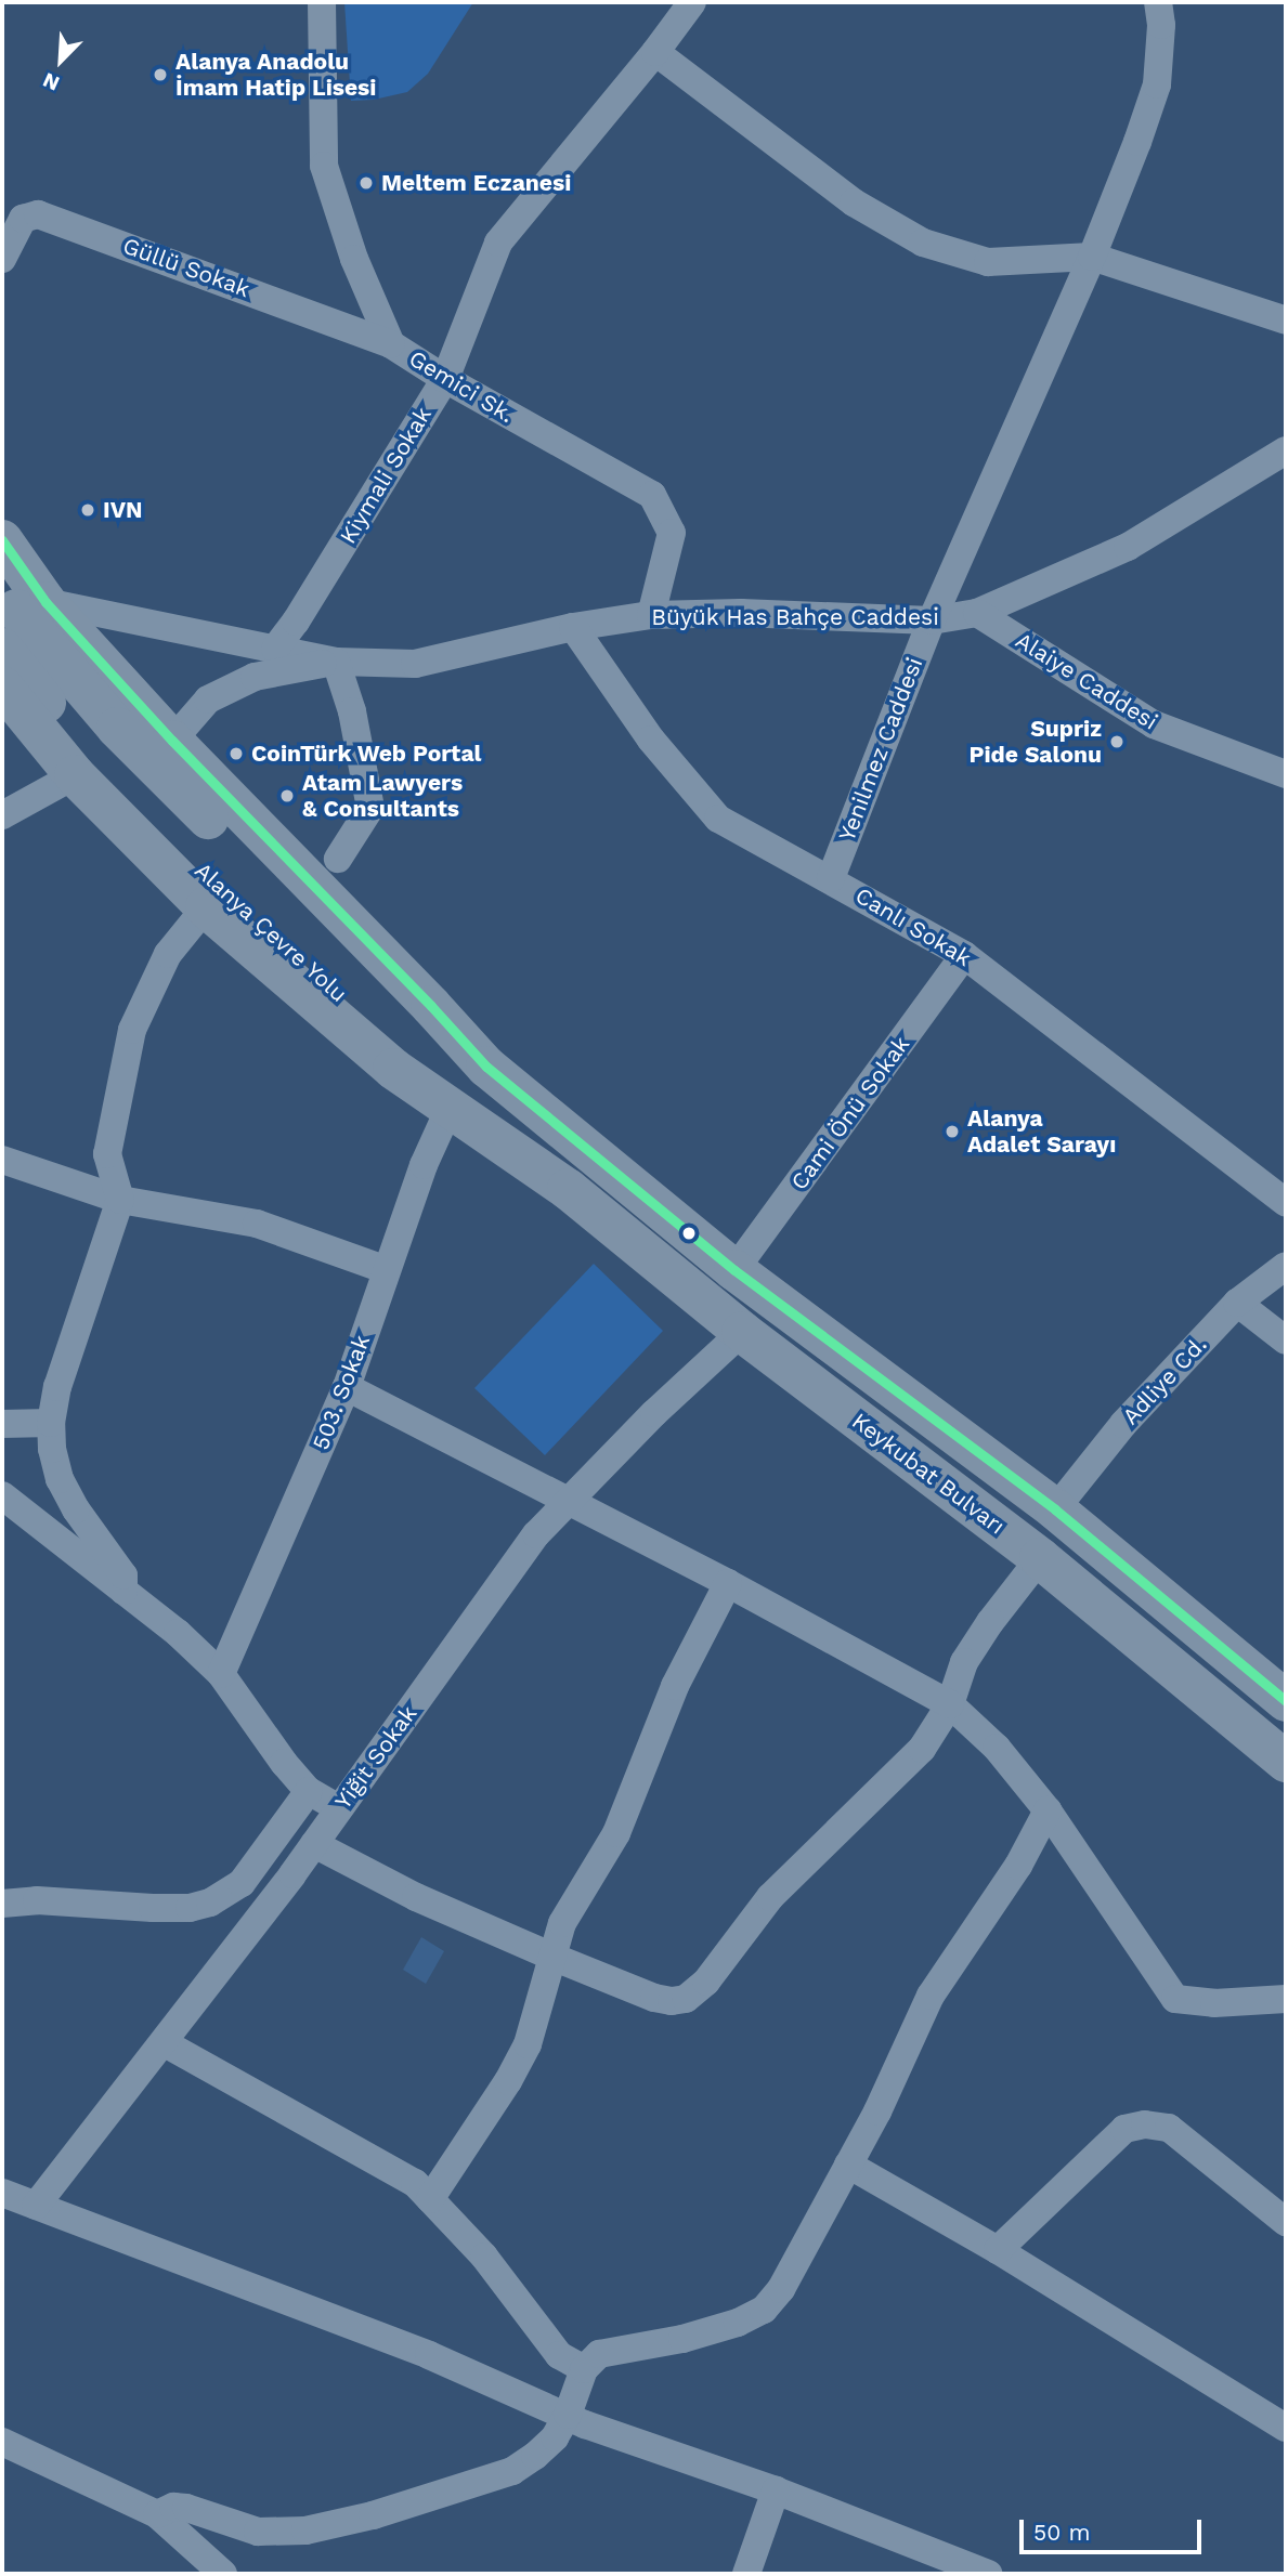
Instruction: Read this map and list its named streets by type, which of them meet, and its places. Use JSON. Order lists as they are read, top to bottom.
{
  "streets": {
    "highway": ["Alanya Çevre Yolu", "Keykubat Bulvarı"],
    "street": [
      "Güllü Sokak",
      "Gemici Sk.",
      "Kiymali Sokak",
      "Büyük Has Bahçe Caddesi",
      "Alaiye Caddesi",
      "Yenilmez Caddesi",
      "Canlı Sokak",
      "Cami Önü Sokak",
      "Adliye Cd.",
      "503. Sokak",
      "Yiğit Sokak"
    ]
  },
  "crossings": [
    ["Güllü Sokak", "Gemici Sk."],
    ["Gemici Sk.", "Kiymali Sokak"],
    ["Gemici Sk.", "Büyük Has Bahçe Caddesi"],
    ["Kiymali Sokak", "Büyük Has Bahçe Caddesi"],
    ["Büyük Has Bahçe Caddesi", "Alaiye Caddesi"],
    ["Büyük Has Bahçe Caddesi", "Yenilmez Caddesi"],
    ["Büyük Has Bahçe Caddesi", "Canlı Sokak"],
    ["Büyük Has Bahçe Caddesi", "Keykubat Bulvarı"],
    ["Yenilmez Caddesi", "Canlı Sokak"],
    ["Canlı Sokak", "Cami Önü Sokak"],
    ["Alanya Çevre Yolu", "Keykubat Bulvarı"],
    ["Cami Önü Sokak", "Keykubat Bulvarı"],
    ["Adliye Cd.", "Keykubat Bulvarı"],
    ["Keykubat Bulvarı", "Yiğit Sokak"]
  ],
  "places": [
    "Alanya Anadolu İmam Hatip Lisesi",
    "Meltem Eczanesi",
    "IVN",
    "Supriz Pide Salonu",
    "CoinTürk Web Portal",
    "Atam Lawyers & Consultants",
    "Alanya Adalet Sarayı"
  ],
  "scale_bar": "50 m",
  "north": "bottom left"
}
